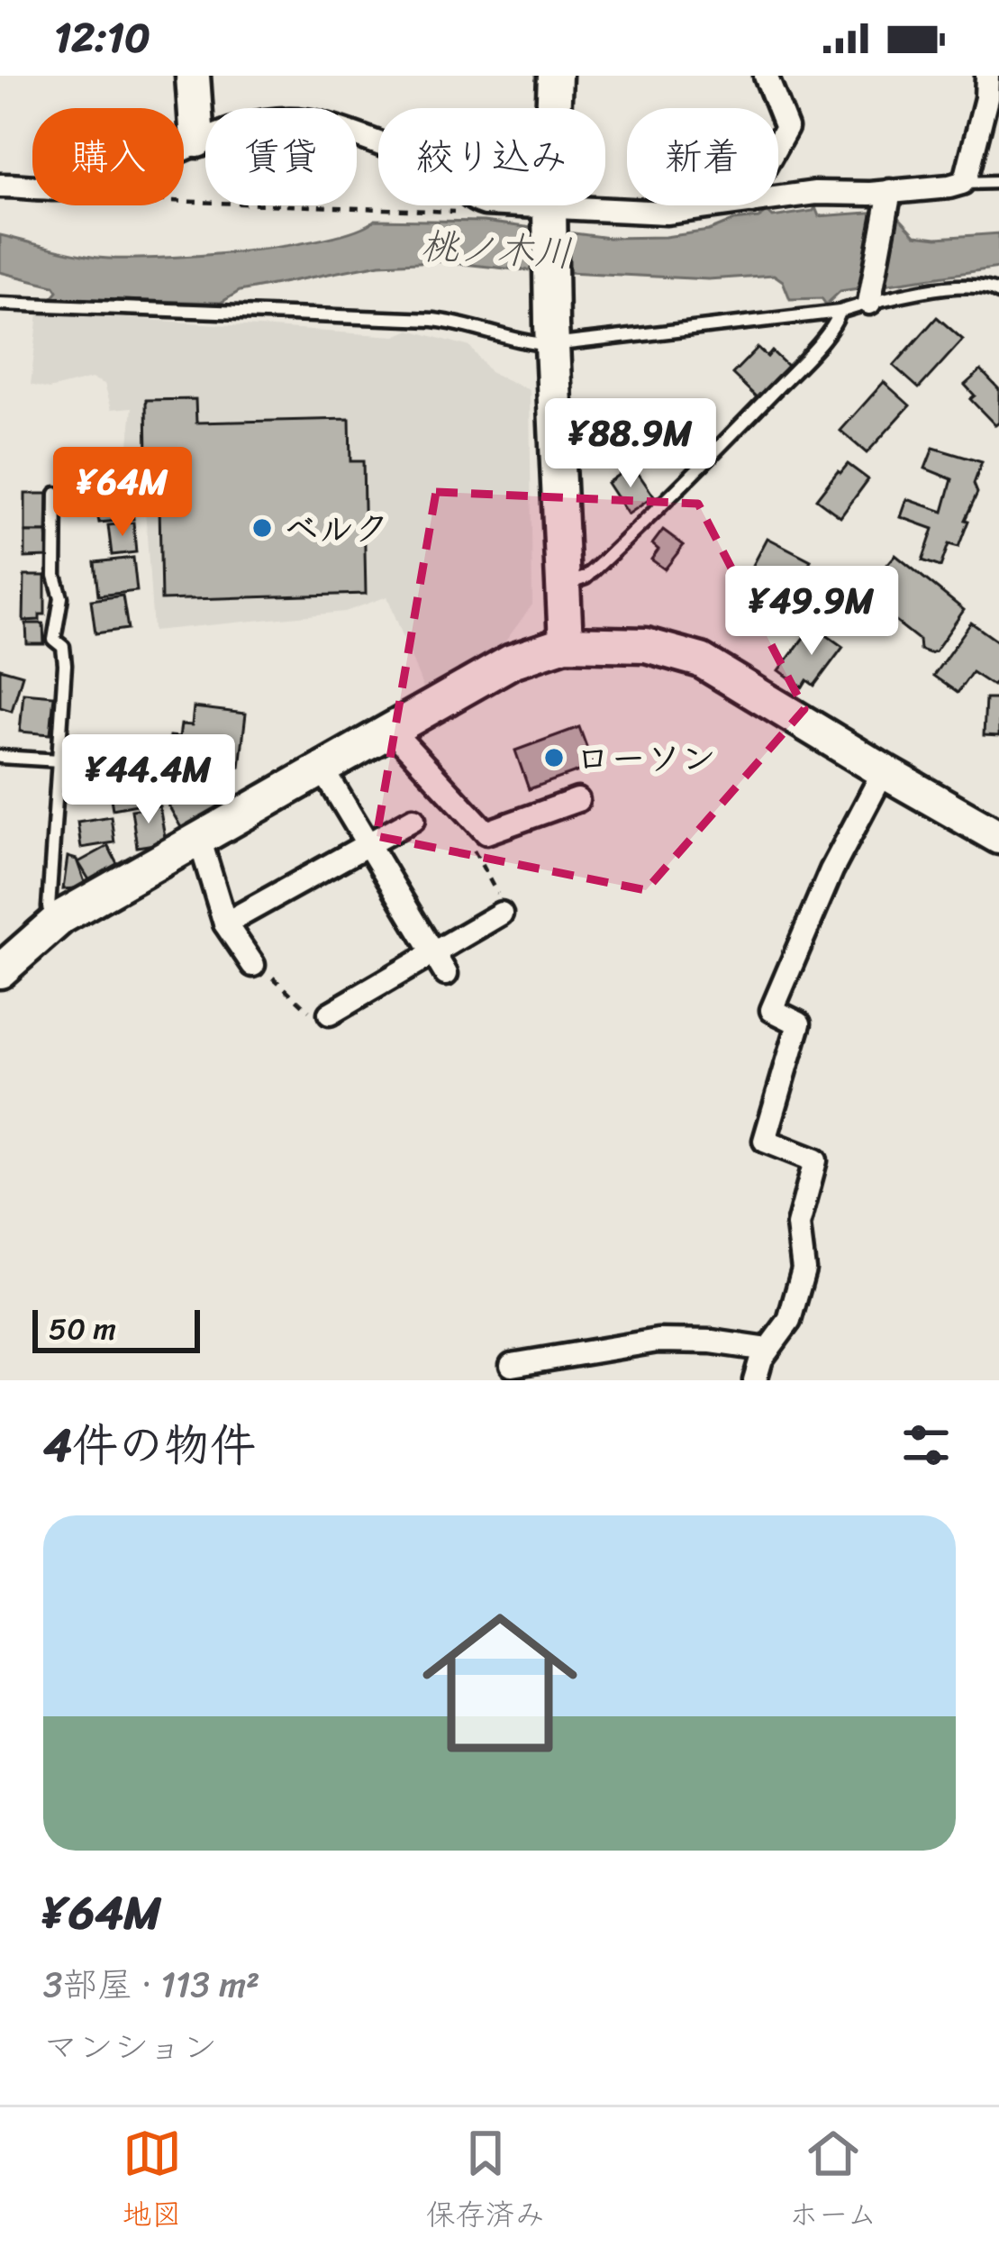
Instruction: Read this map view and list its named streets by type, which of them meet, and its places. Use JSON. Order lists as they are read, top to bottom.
{
  "water": ["桃ノ木川"],
  "places": ["ベルク", "ローソン"],
  "scale_bar": "50 m",
  "page": {
    "status": "12:10",
    "chip": [
      "購入",
      "賃貸",
      "絞り込み",
      "新着"
    ],
    "price": [
      "¥88.9M",
      "¥64M",
      "¥49.9M",
      "¥44.4M"
    ],
    "scale": "50 m",
    "heading": "4件の物件",
    "list": [
      {
        "name": "¥64M",
        "note": "3部屋 · 113 m² · マンション"
      }
    ],
    "tabs": ["地図", "保存済み", "ホーム"]
  }
}
